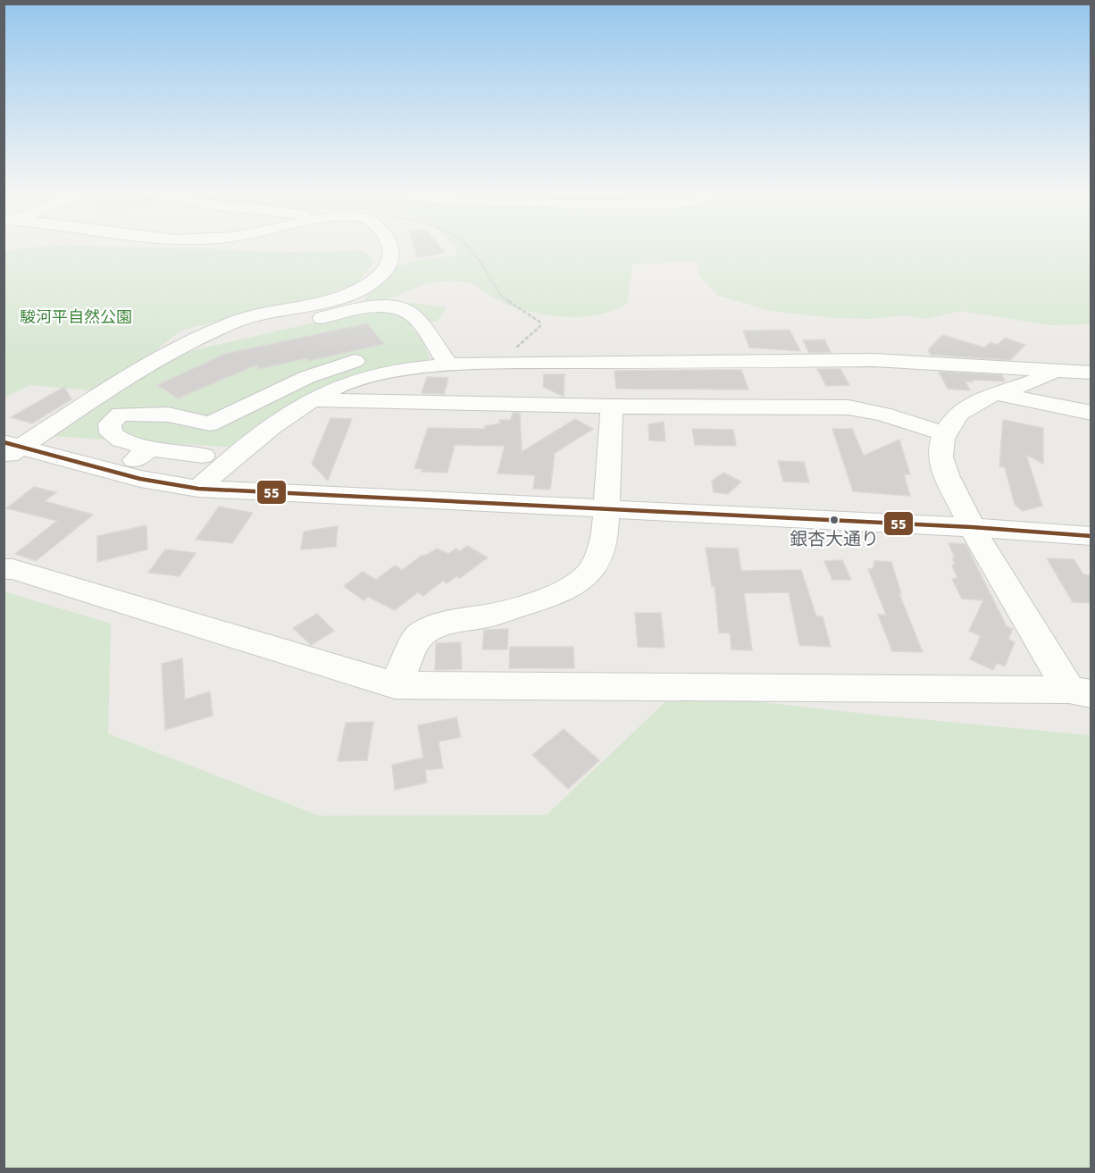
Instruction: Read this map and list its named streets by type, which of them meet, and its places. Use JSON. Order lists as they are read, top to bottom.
{
  "parks": ["駿河平自然公園"],
  "places": ["銀杏大通り"],
  "lines": ["transit line 55"]
}
